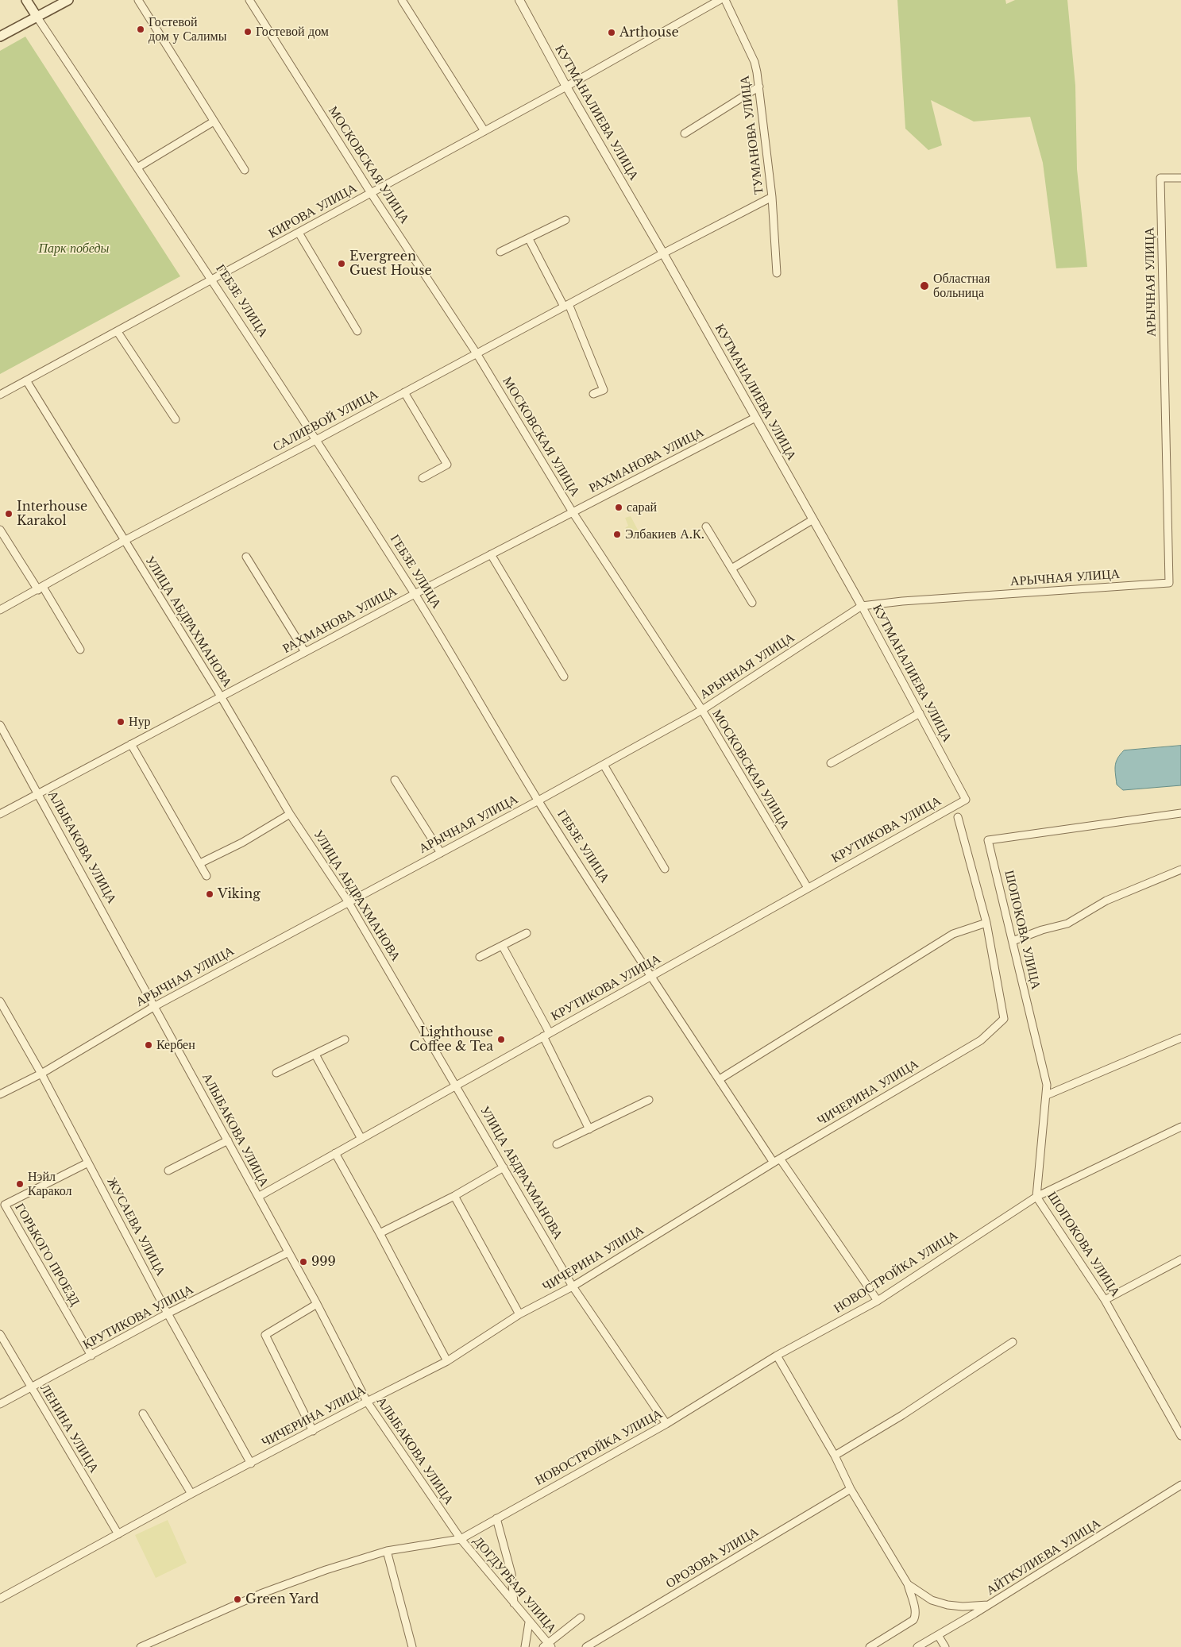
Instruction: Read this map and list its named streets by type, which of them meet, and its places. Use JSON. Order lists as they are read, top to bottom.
{
  "streets": {
    "main road": ["ГЕБЗЕ УЛИЦА"],
    "street": [
      "КУТМАНАЛИЕВА УЛИЦА",
      "ТУМАНОВА УЛИЦА",
      "МОСКОВСКАЯ УЛИЦА",
      "КИРОВА УЛИЦА",
      "АРЫЧНАЯ УЛИЦА",
      "САЛИЕВОЙ УЛИЦА",
      "РАХМАНОВА УЛИЦА",
      "УЛИЦА АБДРАХМАНОВА",
      "КРУТИКОВА УЛИЦА",
      "АЛЫБАКОВА УЛИЦА",
      "ШОПОКОВА УЛИЦА",
      "ЧИЧЕРИНА УЛИЦА",
      "ЖУСАЕВА УЛИЦА",
      "ГОРЬКОГО ПРОЕЗД",
      "НОВОСТРОЙКА УЛИЦА",
      "ЛЕНИНА УЛИЦА",
      "АЙТКУЛИЕВА УЛИЦА",
      "ОРОЗОВА УЛИЦА",
      "ДОГДУРБАЯ УЛИЦА"
    ]
  },
  "crossings": [
    ["КУТМАНАЛИЕВА УЛИЦА", "КИРОВА УЛИЦА"],
    ["КУТМАНАЛИЕВА УЛИЦА", "АРЫЧНАЯ УЛИЦА"],
    ["КУТМАНАЛИЕВА УЛИЦА", "САЛИЕВОЙ УЛИЦА"],
    ["КУТМАНАЛИЕВА УЛИЦА", "РАХМАНОВА УЛИЦА"],
    ["КУТМАНАЛИЕВА УЛИЦА", "КРУТИКОВА УЛИЦА"],
    ["ТУМАНОВА УЛИЦА", "САЛИЕВОЙ УЛИЦА"],
    ["МОСКОВСКАЯ УЛИЦА", "КИРОВА УЛИЦА"],
    ["МОСКОВСКАЯ УЛИЦА", "АРЫЧНАЯ УЛИЦА"],
    ["МОСКОВСКАЯ УЛИЦА", "САЛИЕВОЙ УЛИЦА"],
    ["МОСКОВСКАЯ УЛИЦА", "РАХМАНОВА УЛИЦА"],
    ["МОСКОВСКАЯ УЛИЦА", "КРУТИКОВА УЛИЦА"],
    ["КИРОВА УЛИЦА", "ГЕБЗЕ УЛИЦА"],
    ["КИРОВА УЛИЦА", "УЛИЦА АБДРАХМАНОВА"],
    ["АРЫЧНАЯ УЛИЦА", "ГЕБЗЕ УЛИЦА"],
    ["АРЫЧНАЯ УЛИЦА", "УЛИЦА АБДРАХМАНОВА"],
    ["АРЫЧНАЯ УЛИЦА", "АЛЫБАКОВА УЛИЦА"],
    ["АРЫЧНАЯ УЛИЦА", "ЖУСАЕВА УЛИЦА"],
    ["ГЕБЗЕ УЛИЦА", "САЛИЕВОЙ УЛИЦА"],
    ["ГЕБЗЕ УЛИЦА", "РАХМАНОВА УЛИЦА"],
    ["ГЕБЗЕ УЛИЦА", "КРУТИКОВА УЛИЦА"],
    ["ГЕБЗЕ УЛИЦА", "ЧИЧЕРИНА УЛИЦА"],
    ["САЛИЕВОЙ УЛИЦА", "УЛИЦА АБДРАХМАНОВА"],
    ["РАХМАНОВА УЛИЦА", "УЛИЦА АБДРАХМАНОВА"],
    ["РАХМАНОВА УЛИЦА", "АЛЫБАКОВА УЛИЦА"],
    ["УЛИЦА АБДРАХМАНОВА", "КРУТИКОВА УЛИЦА"],
    ["УЛИЦА АБДРАХМАНОВА", "ЧИЧЕРИНА УЛИЦА"],
    ["УЛИЦА АБДРАХМАНОВА", "НОВОСТРОЙКА УЛИЦА"],
    ["КРУТИКОВА УЛИЦА", "АЛЫБАКОВА УЛИЦА"],
    ["КРУТИКОВА УЛИЦА", "ЖУСАЕВА УЛИЦА"],
    ["КРУТИКОВА УЛИЦА", "ГОРЬКОГО ПРОЕЗД"],
    ["КРУТИКОВА УЛИЦА", "ЛЕНИНА УЛИЦА"],
    ["АЛЫБАКОВА УЛИЦА", "ЧИЧЕРИНА УЛИЦА"],
    ["АЛЫБАКОВА УЛИЦА", "НОВОСТРОЙКА УЛИЦА"],
    ["АЛЫБАКОВА УЛИЦА", "ДОГДУРБАЯ УЛИЦА"],
    ["ШОПОКОВА УЛИЦА", "НОВОСТРОЙКА УЛИЦА"],
    ["ЧИЧЕРИНА УЛИЦА", "ЖУСАЕВА УЛИЦА"],
    ["ЧИЧЕРИНА УЛИЦА", "ЛЕНИНА УЛИЦА"],
    ["ЖУСАЕВА УЛИЦА", "ГОРЬКОГО ПРОЕЗД"],
    ["НОВОСТРОЙКА УЛИЦА", "ДОГДУРБАЯ УЛИЦА"]
  ],
  "parks": ["Парк победы"],
  "places": [
    "Гостевой дом у Салимы",
    "Гостевой дом",
    "Arthouse",
    "Evergreen Guest House",
    "Областная больница",
    "сарай",
    "Interhouse Karakol",
    "Элбакиев А.К.",
    "Нур",
    "Viking",
    "Lighthouse Coffee & Tea",
    "Кербен",
    "Нэйл Каракол",
    "999",
    "Green Yard"
  ]
}
